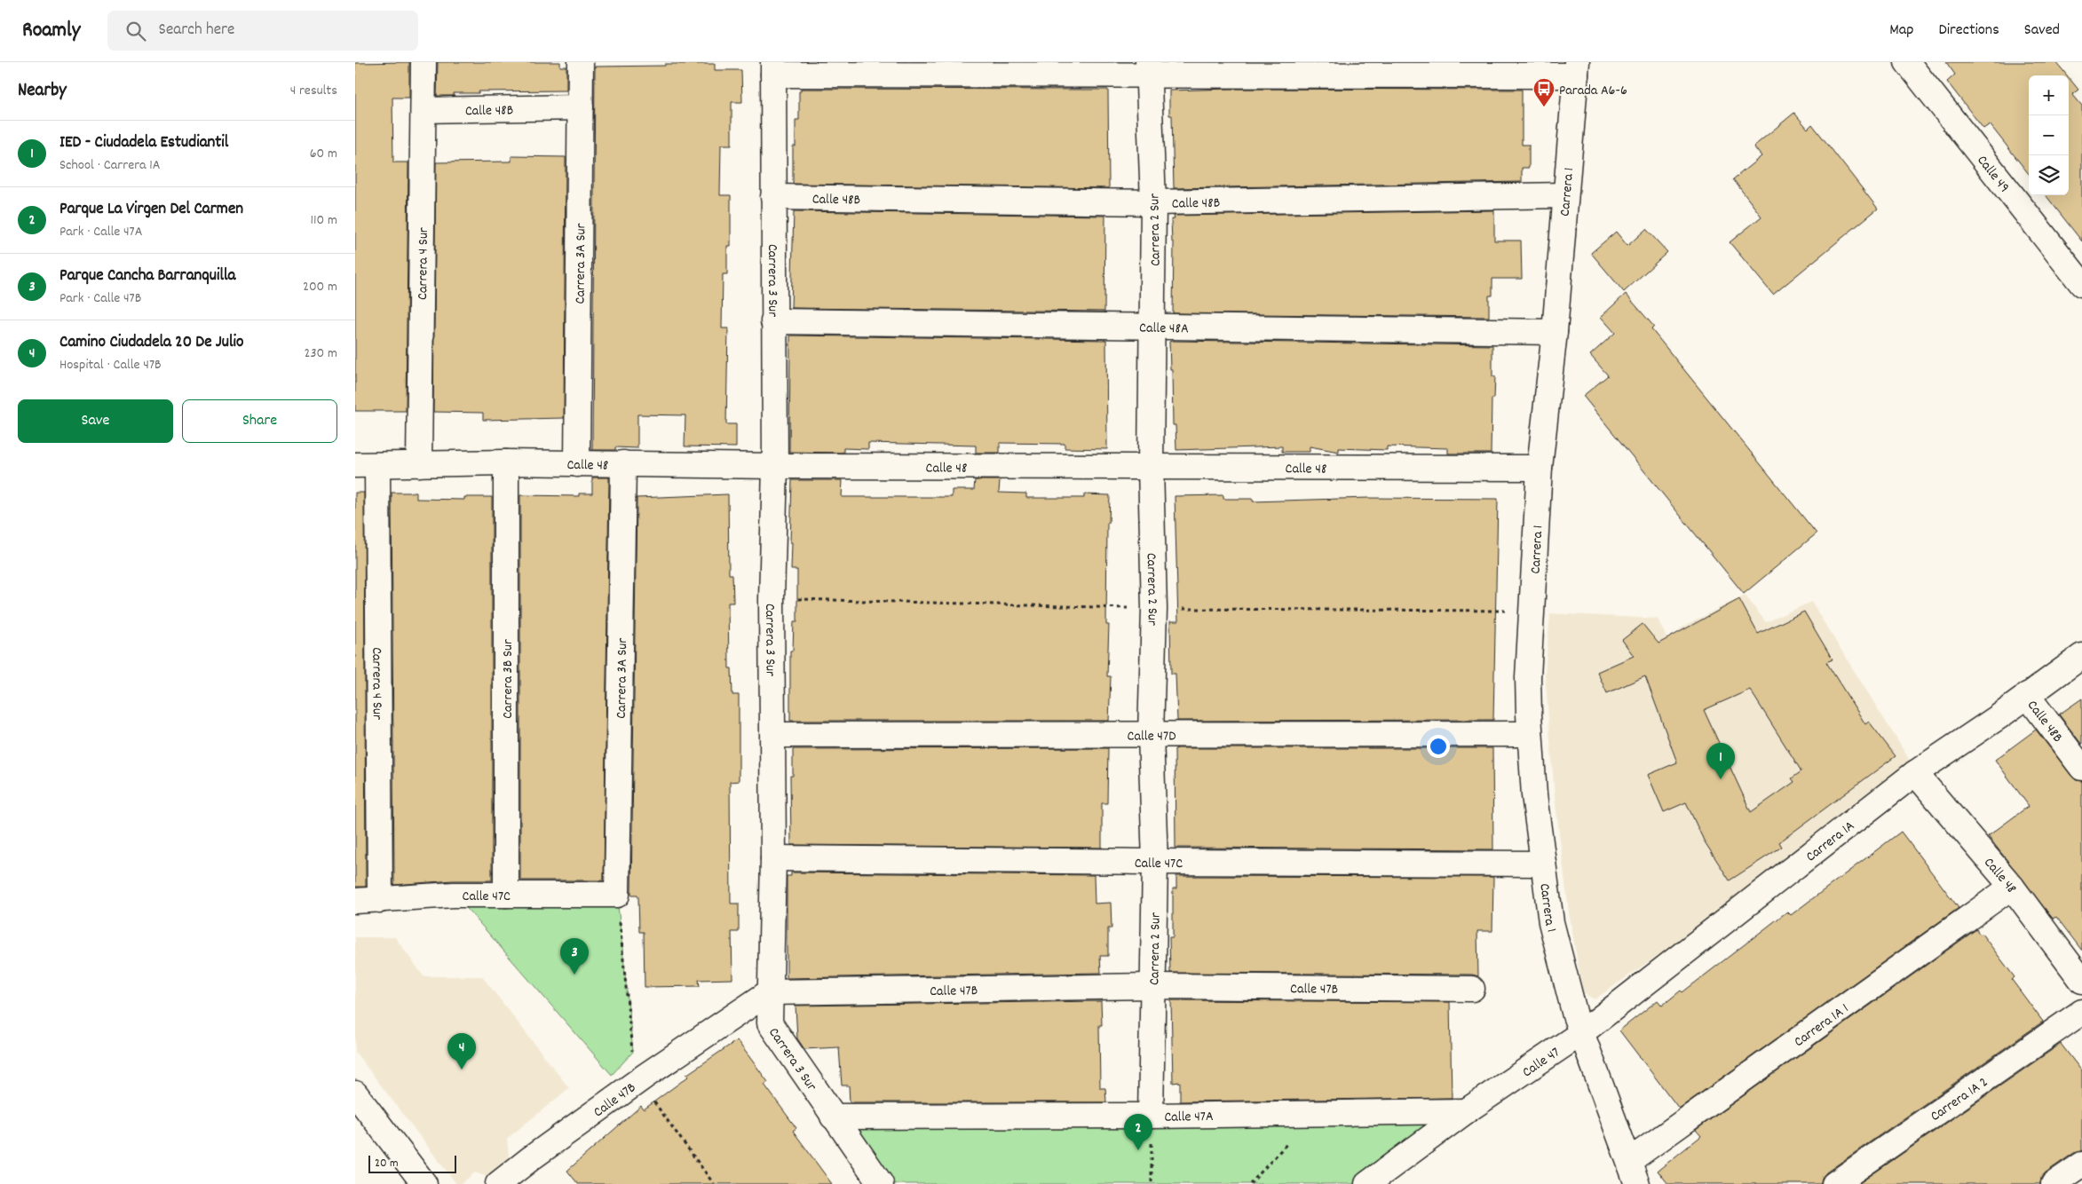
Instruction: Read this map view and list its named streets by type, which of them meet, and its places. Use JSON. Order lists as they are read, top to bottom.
{
  "streets": {
    "street": [
      "Calle 48B",
      "Calle 49",
      "Carrera 1",
      "Carrera 2 Sur",
      "Carrera 4 Sur",
      "Carrera 3A Sur",
      "Carrera 3 Sur",
      "Calle 48A",
      "Calle 48",
      "Carrera 3B Sur",
      "Calle 47D",
      "Carrera 1A",
      "Calle 47C",
      "Calle 47B",
      "Carrera 1A 1",
      "Calle 47",
      "Carrera 1A 2",
      "Calle 47A"
    ]
  },
  "crossings": [
    ["Calle 48B", "Carrera 1"],
    ["Calle 48B", "Carrera 2 Sur"],
    ["Calle 48B", "Carrera 4 Sur"],
    ["Calle 48B", "Carrera 3A Sur"],
    ["Calle 48B", "Carrera 3 Sur"],
    ["Calle 48B", "Carrera 1A"],
    ["Carrera 1", "Calle 48A"],
    ["Carrera 1", "Calle 48"],
    ["Carrera 1", "Calle 47D"],
    ["Carrera 1", "Carrera 1A"],
    ["Carrera 1", "Calle 47C"],
    ["Carrera 1", "Calle 47"],
    ["Carrera 2 Sur", "Calle 48A"],
    ["Carrera 2 Sur", "Calle 48"],
    ["Carrera 2 Sur", "Calle 47D"],
    ["Carrera 2 Sur", "Calle 47C"],
    ["Carrera 2 Sur", "Calle 47B"],
    ["Carrera 2 Sur", "Calle 47A"],
    ["Carrera 4 Sur", "Calle 48"],
    ["Carrera 4 Sur", "Calle 47C"],
    ["Carrera 3A Sur", "Calle 48"],
    ["Carrera 3A Sur", "Calle 47C"],
    ["Carrera 3 Sur", "Calle 48A"],
    ["Carrera 3 Sur", "Calle 48"],
    ["Carrera 3 Sur", "Calle 47D"],
    ["Carrera 3 Sur", "Calle 47C"],
    ["Carrera 3 Sur", "Calle 47B"],
    ["Carrera 3 Sur", "Calle 47A"],
    ["Calle 48", "Carrera 3B Sur"],
    ["Calle 48", "Carrera 1A"],
    ["Calle 48", "Carrera 1A 1"],
    ["Carrera 3B Sur", "Calle 47C"],
    ["Carrera 1A", "Calle 47"],
    ["Calle 47", "Calle 47A"]
  ],
  "places": {
    "bus stop": ["Parada A6-6"]
  },
  "scale_bar": "20 m",
  "page": {
    "header": "Roamly",
    "search": "Search here",
    "nav": ["Map", "Directions", "Saved"],
    "heading": ["Nearby", "4 results"],
    "map_buttons": ["+", "−"],
    "list": [
      {
        "mark": "1",
        "name": "IED - Ciudadela Estudiantil",
        "note": "School · Carrera 1A",
        "value": "60 m"
      },
      {
        "mark": "2",
        "name": "Parque La Virgen Del Carmen",
        "note": "Park · Calle 47A",
        "value": "110 m"
      },
      {
        "mark": "3",
        "name": "Parque Cancha Barranquilla",
        "note": "Park · Calle 47B",
        "value": "200 m"
      },
      {
        "mark": "4",
        "name": "Camino Ciudadela 20 De Julio",
        "note": "Hospital · Calle 47B",
        "value": "230 m"
      }
    ],
    "buttons": ["Save", "Share"],
    "pins": [
      "1",
      "3",
      "4",
      "2"
    ],
    "scale": "20 m"
  }
}
